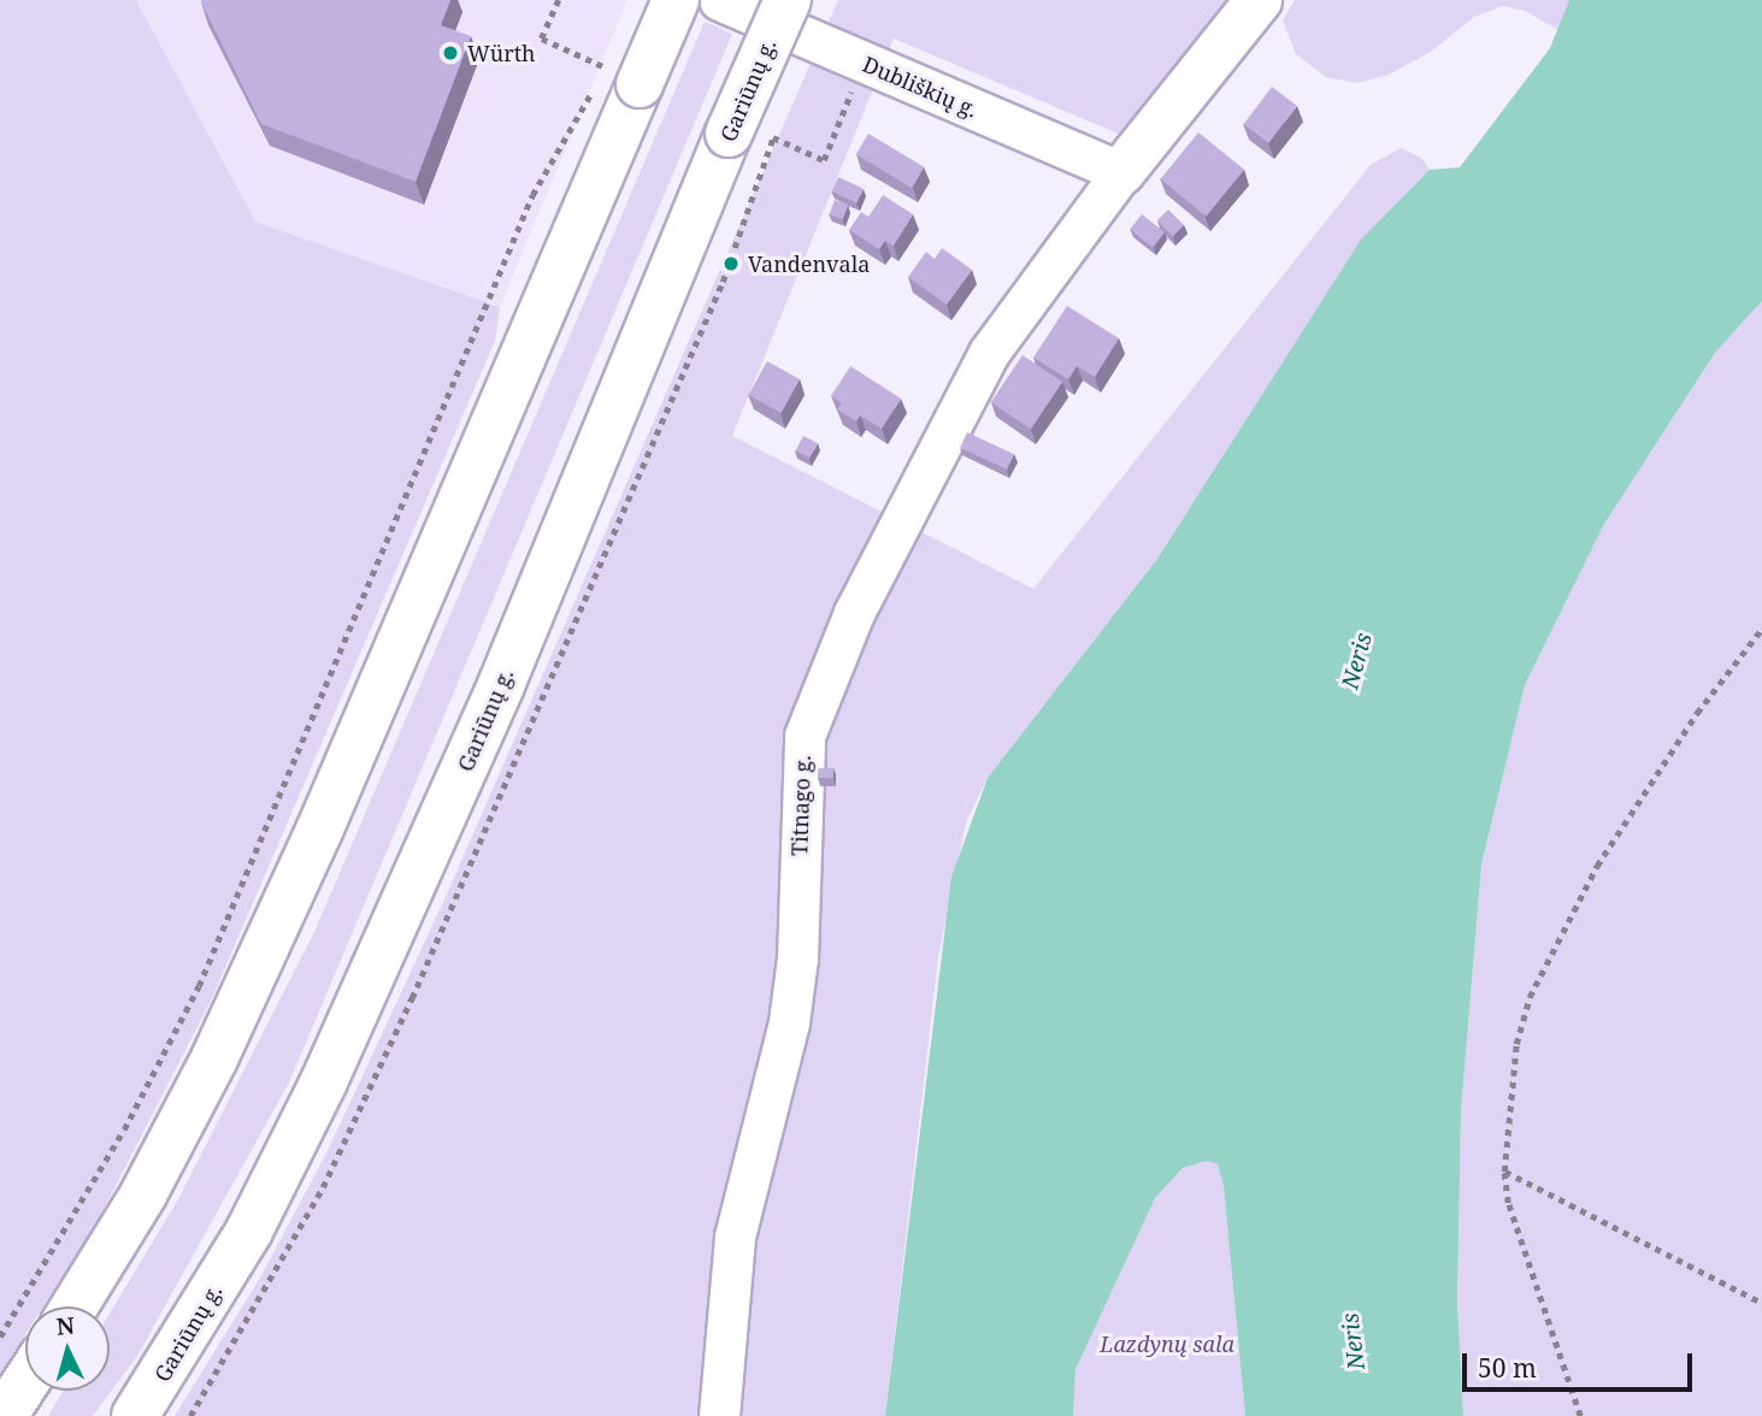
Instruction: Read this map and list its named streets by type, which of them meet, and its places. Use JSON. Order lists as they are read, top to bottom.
{
  "streets": {
    "highway": ["Gariūnų g."],
    "street": ["Dubliškių g.", "Titnago g."]
  },
  "crossings": [
    ["Dubliškių g.", "Titnago g."]
  ],
  "water": ["Neris"],
  "parks": ["Lazdynų sala"],
  "places": ["Würth", "Vandenvala"],
  "scale_bar": "50 m",
  "north": "top"
}
